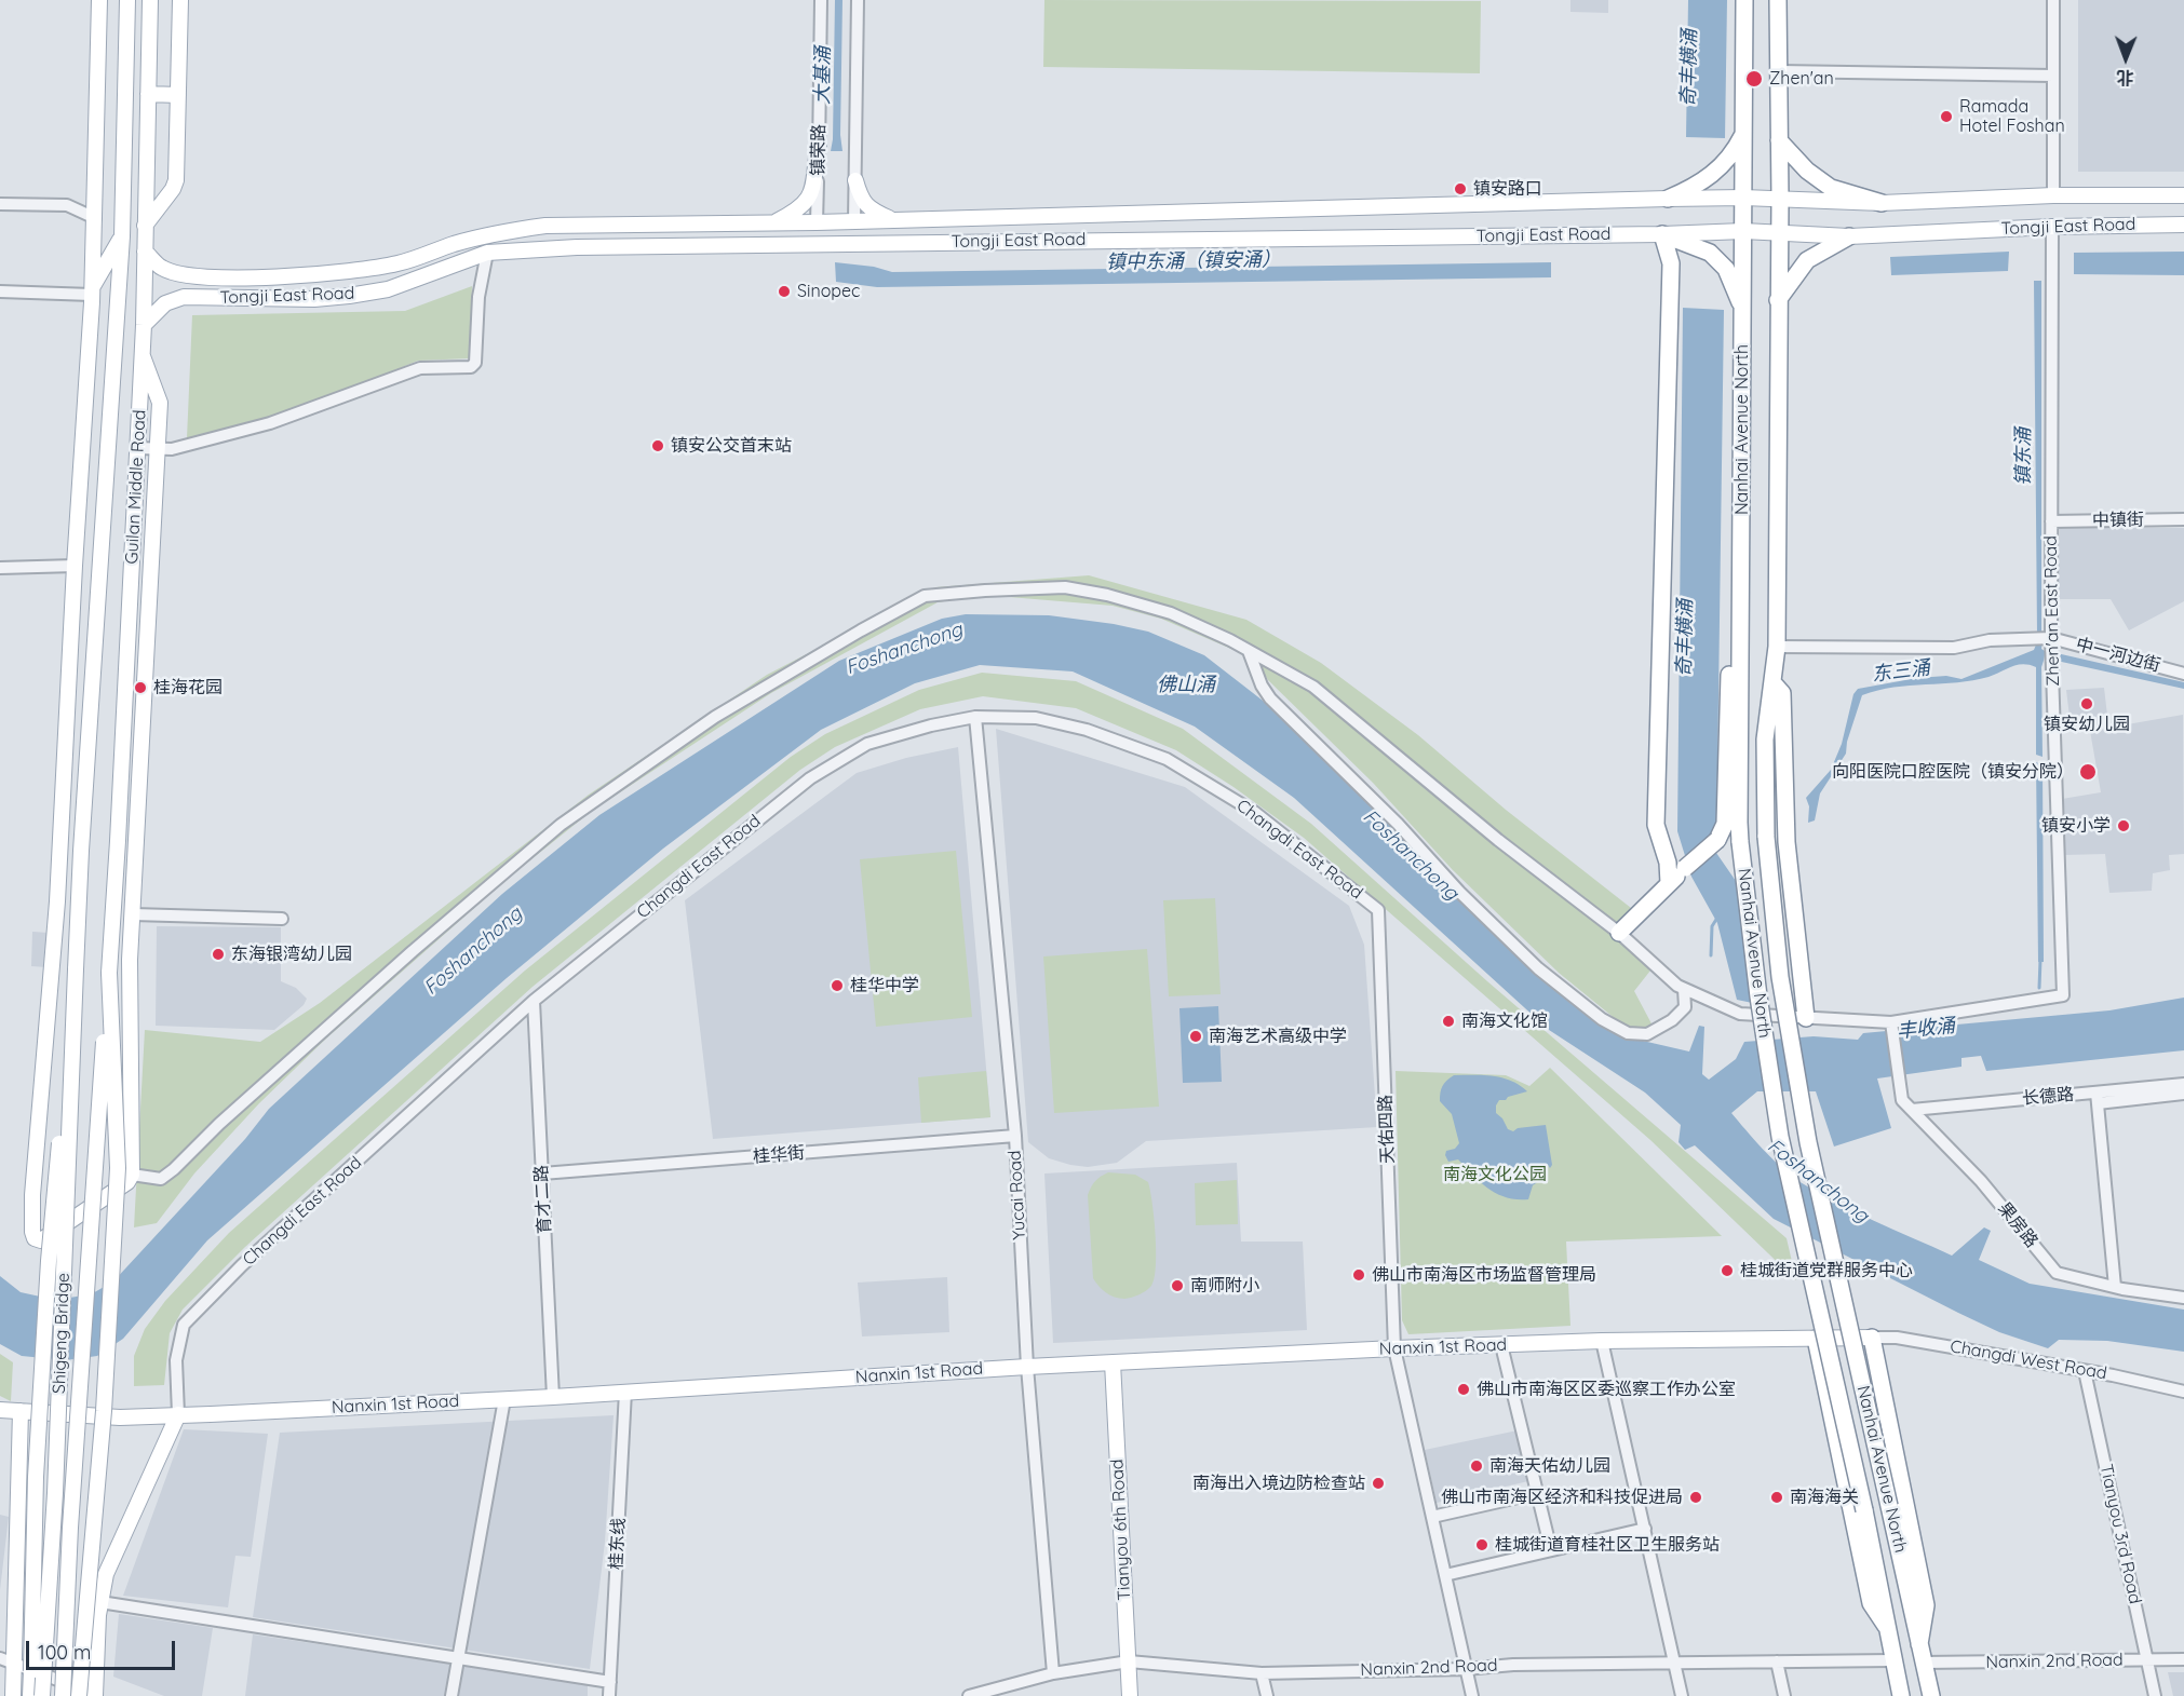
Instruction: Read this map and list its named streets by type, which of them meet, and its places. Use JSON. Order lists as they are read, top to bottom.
{
  "streets": {
    "highway": ["Nanhai Avenue North"],
    "main road": [
      "Tongji East Road",
      "Guilan Middle Road",
      "Shigeng Bridge",
      "Nanxin 1st Road",
      "Tianyou 6th Road"
    ],
    "street": [
      "镇荣路",
      "中镇街",
      "Zhen'an East Road",
      "中一河边街",
      "Changdi East Road",
      "长德路",
      "天佑四路",
      "桂华街",
      "Yucai Road",
      "育才二路",
      "果房路",
      "Changdi West Road",
      "Tianyou 3rd Road",
      "桂东线",
      "Nanxin 2nd Road"
    ]
  },
  "crossings": [
    ["镇荣路", "Tongji East Road"],
    ["Tongji East Road", "Nanhai Avenue North"],
    ["Tongji East Road", "Guilan Middle Road"],
    ["Tongji East Road", "Zhen'an East Road"],
    ["Nanhai Avenue North", "中一河边街"],
    ["Nanhai Avenue North", "Nanxin 2nd Road"],
    ["Guilan Middle Road", "Shigeng Bridge"],
    ["中镇街", "Zhen'an East Road"],
    ["Zhen'an East Road", "中一河边街"],
    ["Zhen'an East Road", "果房路"],
    ["Changdi East Road", "天佑四路"],
    ["Changdi East Road", "Yucai Road"],
    ["Changdi East Road", "育才二路"],
    ["Changdi East Road", "Nanxin 1st Road"],
    ["长德路", "果房路"],
    ["天佑四路", "Nanxin 1st Road"],
    ["天佑四路", "Nanxin 2nd Road"],
    ["桂华街", "Yucai Road"],
    ["桂华街", "育才二路"],
    ["Yucai Road", "Nanxin 1st Road"],
    ["Yucai Road", "Nanxin 2nd Road"],
    ["育才二路", "Nanxin 1st Road"],
    ["Nanxin 1st Road", "Changdi West Road"],
    ["Nanxin 1st Road", "Tianyou 6th Road"],
    ["Nanxin 1st Road", "桂东线"],
    ["Changdi West Road", "Tianyou 3rd Road"],
    ["Tianyou 6th Road", "Nanxin 2nd Road"],
    ["Tianyou 3rd Road", "Nanxin 2nd Road"]
  ],
  "water": [
    "奇丰横涌",
    "大基涌",
    "镇中东涌（镇安涌）",
    "镇东涌",
    "Foshanchong",
    "东三涌",
    "佛山涌",
    "丰收涌"
  ],
  "parks": ["南海文化公园"],
  "places": [
    "Zhen'an",
    "Ramada Hotel Foshan",
    "镇安路口",
    "Sinopec",
    "镇安公交首末站",
    "桂海花园",
    "镇安幼儿园",
    "向阳医院口腔医院（镇安分院）",
    "镇安小学",
    "东海银湾幼儿园",
    "桂华中学",
    "南海文化馆",
    "南海艺术高级中学",
    "桂城街道党群服务中心",
    "佛山市南海区市场监督管理局",
    "南师附小",
    "佛山市南海区区委巡察工作办公室",
    "南海天佑幼儿园",
    "南海出入境边防检查站",
    "佛山市南海区经济和科技促进局",
    "南海海关",
    "桂城街道育桂社区卫生服务站"
  ],
  "scale_bar": "100 m",
  "north": "bottom"
}
